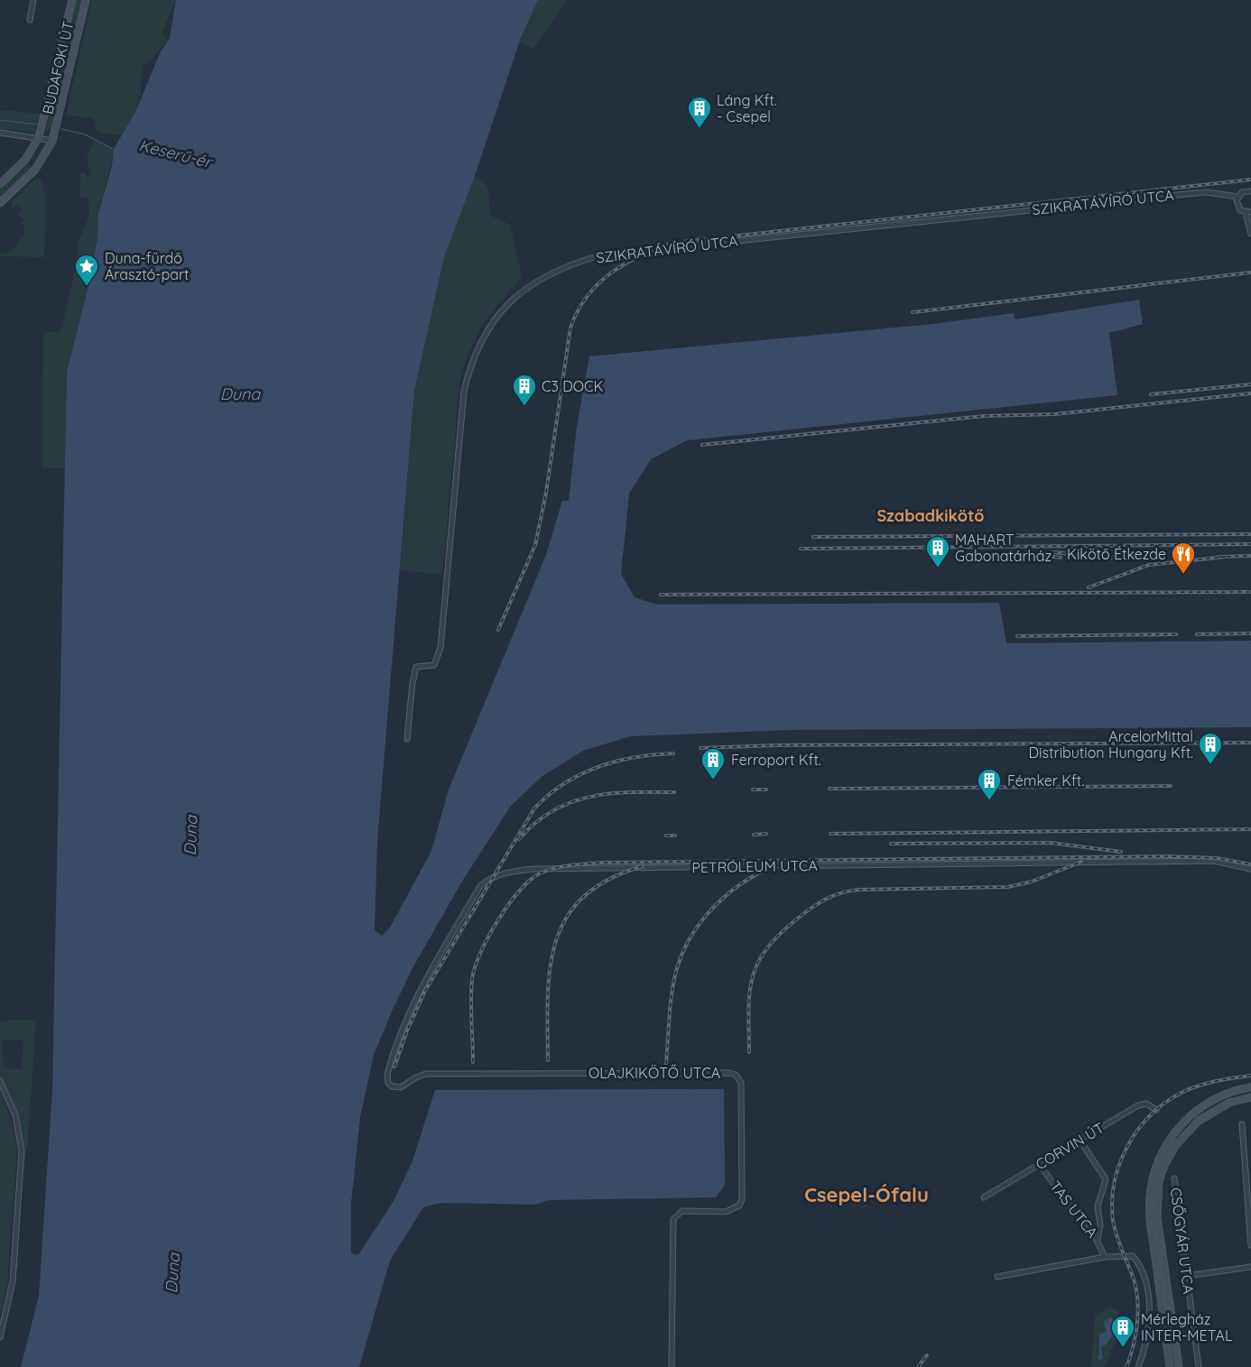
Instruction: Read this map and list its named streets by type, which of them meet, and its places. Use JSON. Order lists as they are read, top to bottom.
{
  "streets": {
    "main road": ["BUDAFOKI ÚT"],
    "street": [
      "SZIKRATÁVÍRÓ UTCA",
      "PETRÓLEUM UTCA",
      "OLAJKIKÖTŐ UTCA",
      "CORVIN ÚT",
      "TAS UTCA",
      "CSŐGYÁR UTCA"
    ]
  },
  "crossings": [
    ["PETRÓLEUM UTCA", "OLAJKIKÖTŐ UTCA"],
    ["CORVIN ÚT", "TAS UTCA"]
  ],
  "districts": ["Szabadkikötő", "Csepel-Ófalu"],
  "water": ["Keserű-ér", "Duna"],
  "places": {
    "building": [
      "Láng Kft. - Csepel",
      "C3 DOCK",
      "MAHART Gabonatárház",
      "ArcelorMittal Distribution Hungary Kft.",
      "Ferroport Kft.",
      "Fémker Kft.",
      "Mérlegház INTER-METAL"
    ],
    "place": ["Duna-fürdő Árasztó-part"],
    "restaurant": ["Kikötő Étkezde"]
  }
}
